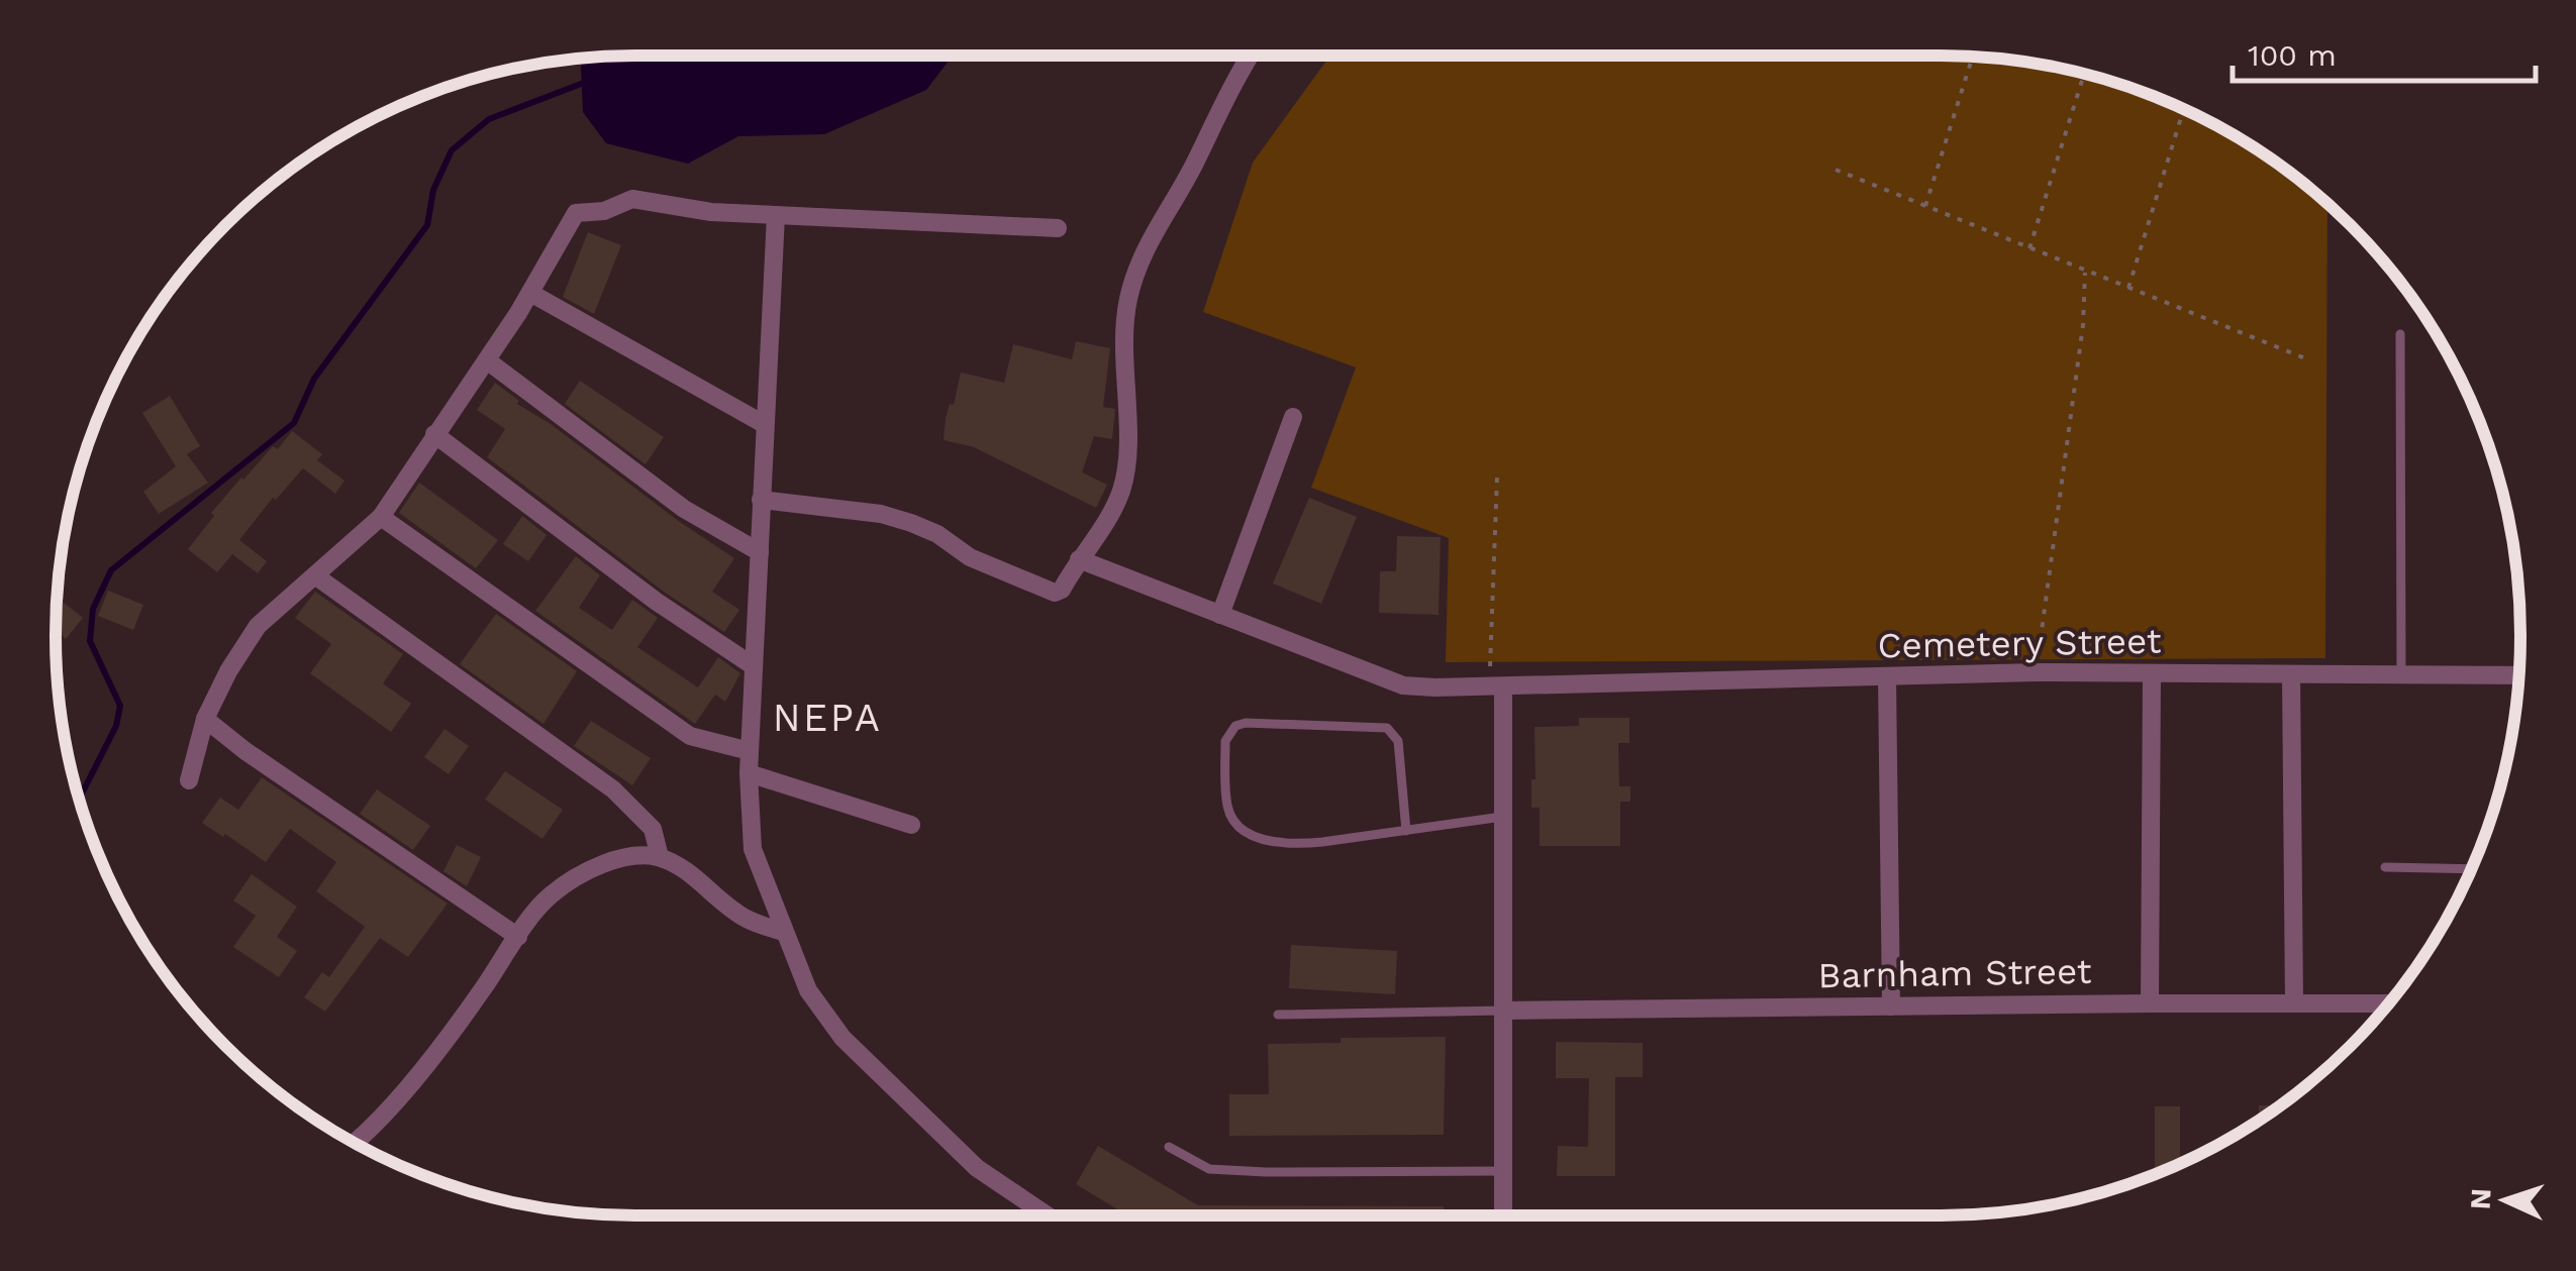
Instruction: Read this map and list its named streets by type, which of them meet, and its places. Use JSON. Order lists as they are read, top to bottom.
{
  "streets": {
    "street": ["Cemetery Street", "Barnham Street"]
  },
  "districts": ["NEPA"],
  "scale_bar": "100 m",
  "north": "left"
}
